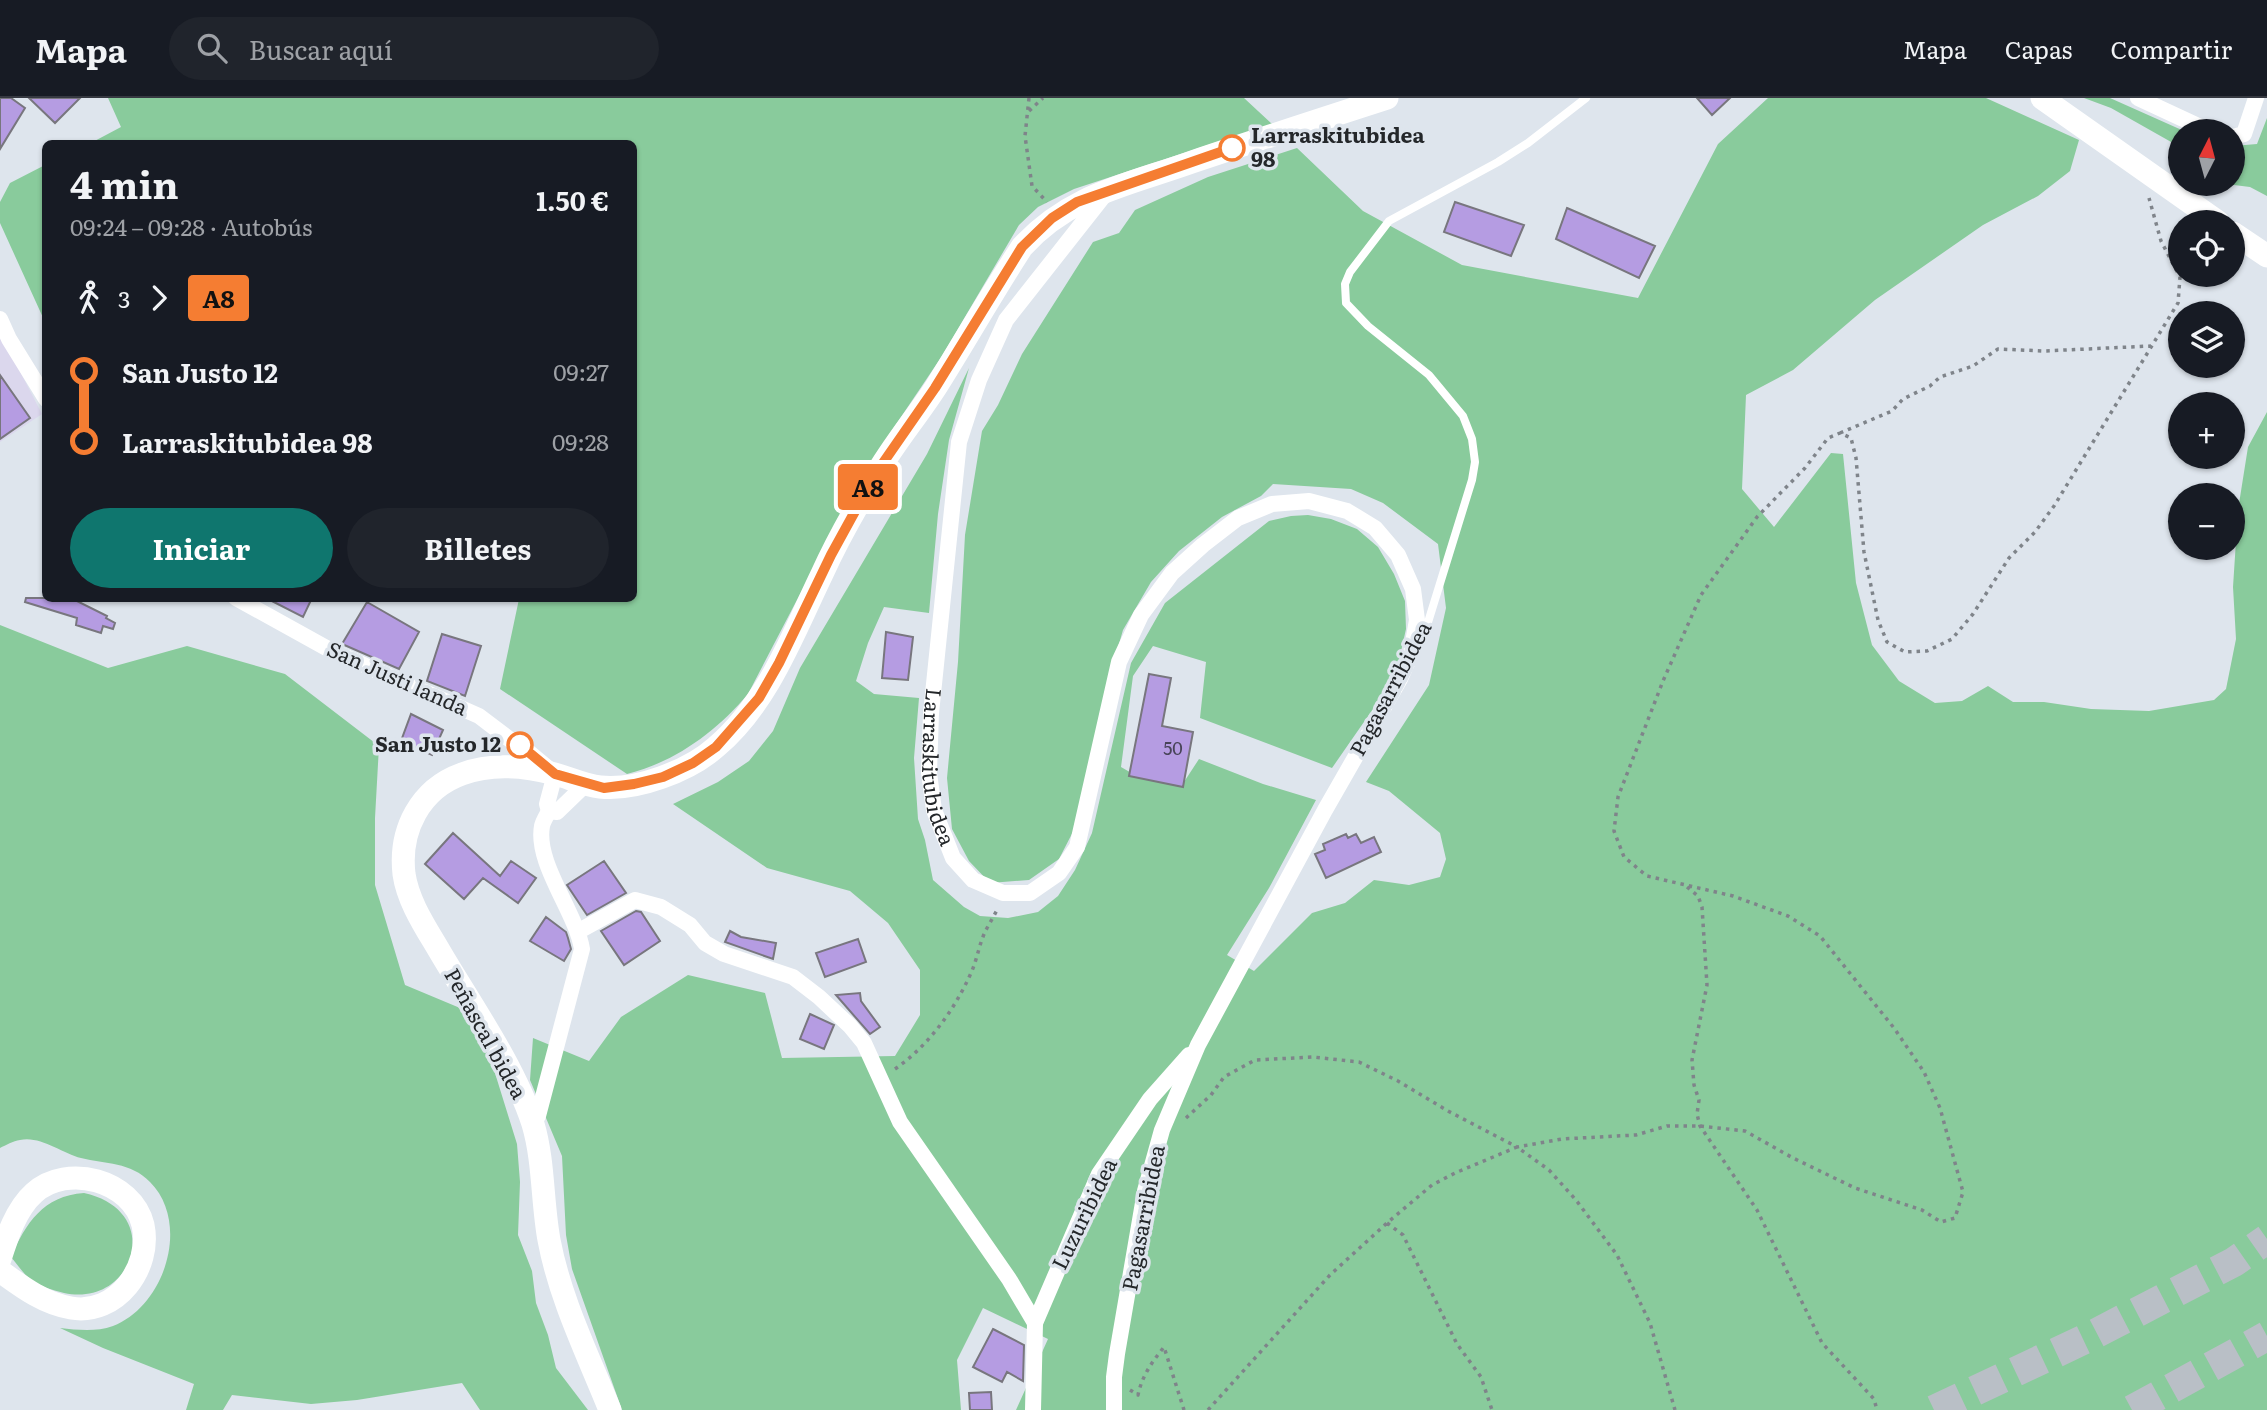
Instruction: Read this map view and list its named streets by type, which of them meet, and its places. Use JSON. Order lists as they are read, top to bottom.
{
  "streets": {
    "street": [
      "San Justi landa",
      "Pagasarribidea",
      "Larraskitubidea",
      "Peñascal bidea",
      "Luzuribidea"
    ]
  },
  "crossings": [
    ["San Justi landa", "Peñascal bidea"],
    ["Pagasarribidea", "Luzuribidea"],
    ["Larraskitubidea", "Peñascal bidea"]
  ],
  "places": ["Larraskitubidea 98", "San Justo 12"],
  "lines": ["bus line A8"],
  "house_numbers": ["50"],
  "north": "top",
  "page": {
    "header": "Mapa",
    "search": "Buscar aquí",
    "nav": ["Mapa", "Capas", "Compartir"],
    "on_map": "A8",
    "map_buttons": ["+", "−"],
    "heading": ["4 min", "09:24 – 09:28 · Autobús", "1.50 €"],
    "legs": ["3", "A8"],
    "list": [
      {
        "name": "San Justo 12",
        "value": "09:27"
      },
      {
        "name": "Larraskitubidea 98",
        "value": "09:28"
      }
    ],
    "buttons": ["Iniciar", "Billetes"]
  }
}
